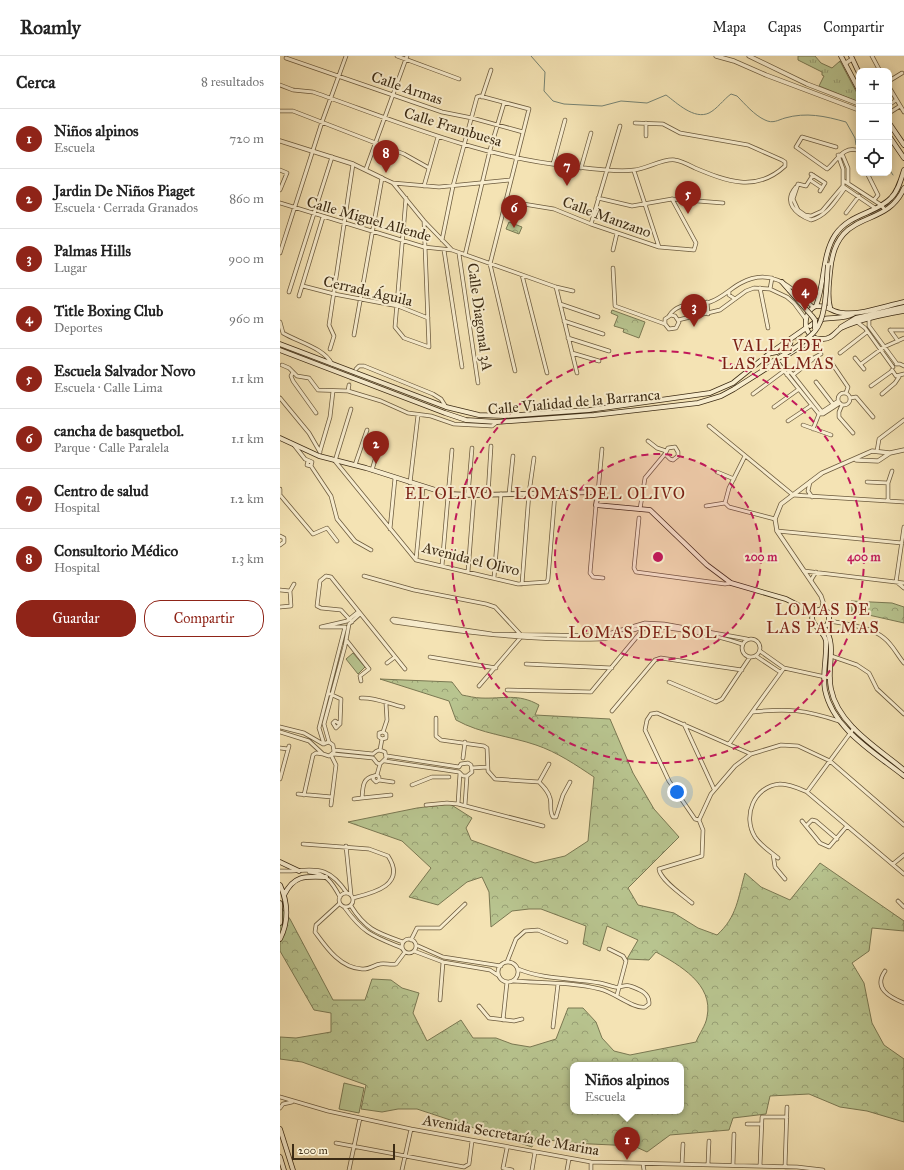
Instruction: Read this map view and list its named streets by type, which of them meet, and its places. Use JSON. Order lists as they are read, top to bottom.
{
  "streets": {
    "main road": ["Calle Vialidad de la Barranca"],
    "street": [
      "Calle Armas",
      "Calle Frambuesa",
      "Calle Manzano",
      "Calle Miguel Allende",
      "Cerrada Águila",
      "Calle Diagonal 3A",
      "Avenida el Olivo",
      "Avenida Secretaría de Marina"
    ]
  },
  "districts": [
    "VALLE DE LAS PALMAS",
    "EL OLIVO",
    "LOMAS DEL OLIVO",
    "LOMAS DE LAS PALMAS",
    "LOMAS DEL SOL"
  ],
  "scale_bar": "200 m",
  "page": {
    "header": "Roamly",
    "nav": ["Mapa", "Capas", "Compartir"],
    "heading": ["Cerca", "8 resultados"],
    "map_buttons": ["+", "−"],
    "list": [
      {
        "mark": "1",
        "name": "Niños alpinos",
        "note": "Escuela",
        "value": "720 m"
      },
      {
        "mark": "2",
        "name": "Jardin De Niños Piaget",
        "note": "Escuela · Cerrada Granados",
        "value": "860 m"
      },
      {
        "mark": "3",
        "name": "Palmas Hills",
        "note": "Lugar",
        "value": "900 m"
      },
      {
        "mark": "4",
        "name": "Title Boxing Club",
        "note": "Deportes",
        "value": "960 m"
      },
      {
        "mark": "5",
        "name": "Escuela Salvador Novo",
        "note": "Escuela · Calle Lima",
        "value": "1.1 km"
      },
      {
        "mark": "6",
        "name": "cancha de basquetbol.",
        "note": "Parque · Calle Paralela",
        "value": "1.1 km"
      },
      {
        "mark": "7",
        "name": "Centro de salud",
        "note": "Hospital",
        "value": "1.2 km"
      },
      {
        "mark": "8",
        "name": "Consultorio Médico",
        "note": "Hospital",
        "value": "1.3 km"
      }
    ],
    "pins": [
      "8",
      "7",
      "5",
      "6",
      "4",
      "3",
      "2",
      "1"
    ],
    "buttons": ["Guardar", "Compartir"],
    "popup": ["Niños alpinos", "Escuela"],
    "scale": "200 m"
  },
  "rings": ["200 m", "400 m"]
}
